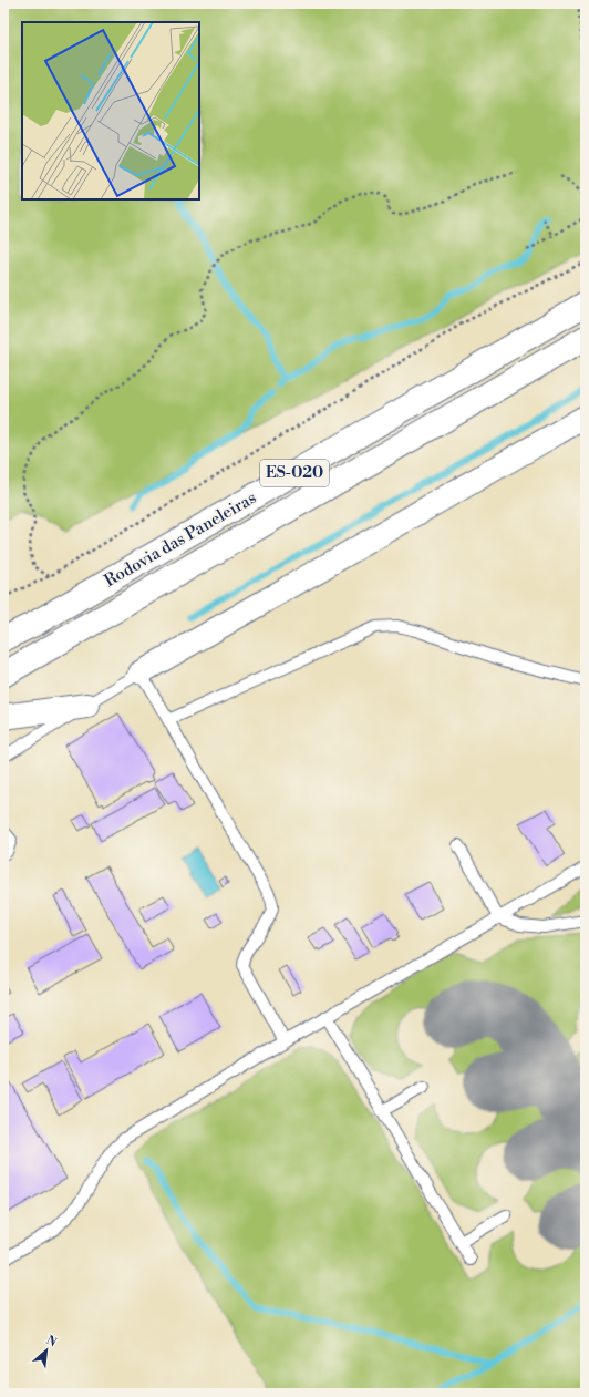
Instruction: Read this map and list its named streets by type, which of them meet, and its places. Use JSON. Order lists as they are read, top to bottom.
{
  "streets": {
    "main road": ["ES-020", "Rodovia das Paneleiras"]
  },
  "north": "top right"
}
